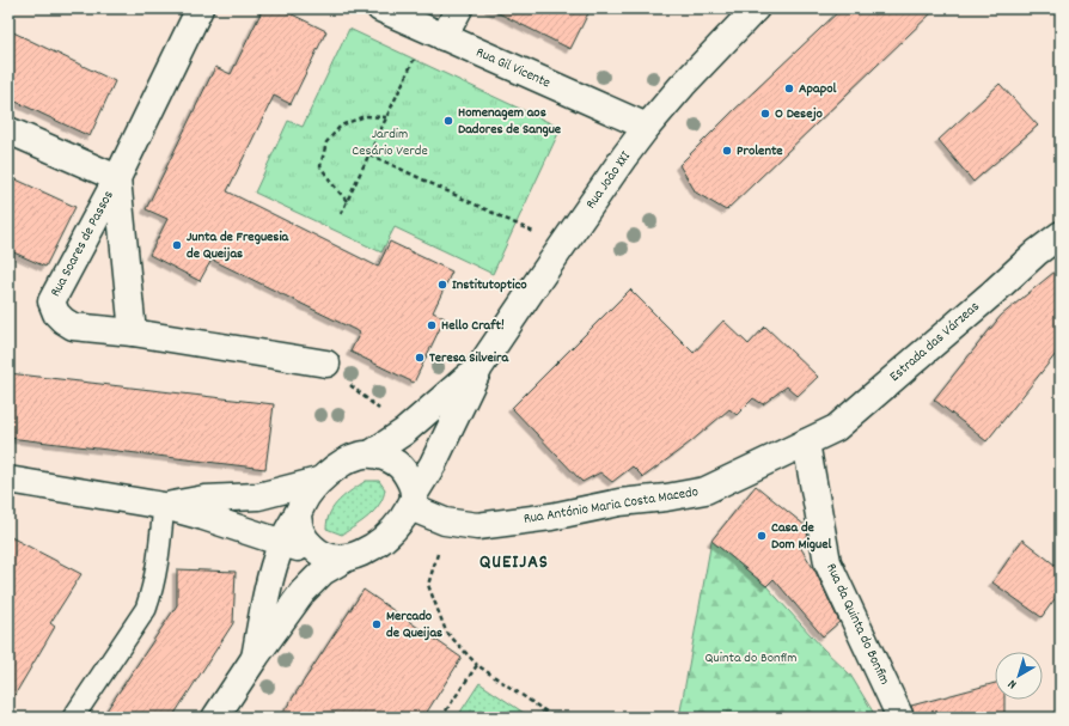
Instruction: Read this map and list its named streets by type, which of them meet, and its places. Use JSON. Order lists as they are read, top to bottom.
{
  "streets": {
    "street": [
      "Rua Gil Vicente",
      "Rua João XXI",
      "Rua Soares de Passos",
      "Estrada das Várzeas",
      "Rua António Maria Costa Macedo",
      "Rua da Quinta do Bonfim"
    ]
  },
  "crossings": [
    ["Rua Gil Vicente", "Rua João XXI"],
    ["Rua João XXI", "Rua António Maria Costa Macedo"],
    ["Estrada das Várzeas", "Rua António Maria Costa Macedo"],
    ["Estrada das Várzeas", "Rua da Quinta do Bonfim"],
    ["Rua António Maria Costa Macedo", "Rua da Quinta do Bonfim"]
  ],
  "districts": ["QUEIJAS"],
  "parks": ["Jardim Cesário Verde", "Quinta do Bonfim"],
  "places": [
    "Apapol",
    "O Desejo",
    "Homenagem aos Dadores de Sangue",
    "Prolente",
    "Junta de Freguesia de Queijas",
    "Institutoptico",
    "Hello Craft!",
    "Teresa Silveira",
    "Casa de Dom Miguel",
    "Mercado de Queijas"
  ],
  "north": "bottom left"
}
